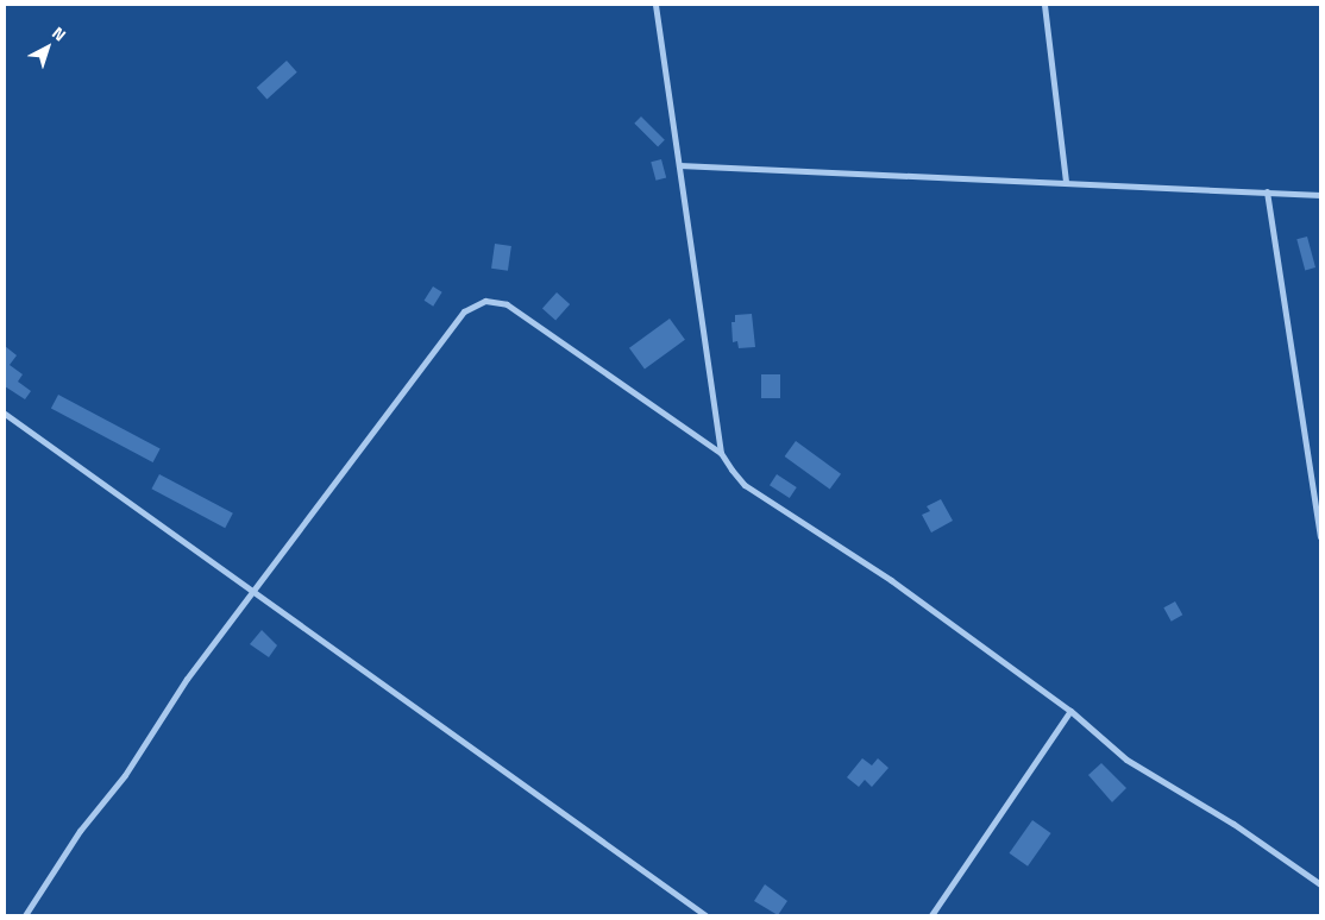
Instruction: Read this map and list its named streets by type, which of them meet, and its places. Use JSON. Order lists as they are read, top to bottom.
{
  "north": "top right"
}
